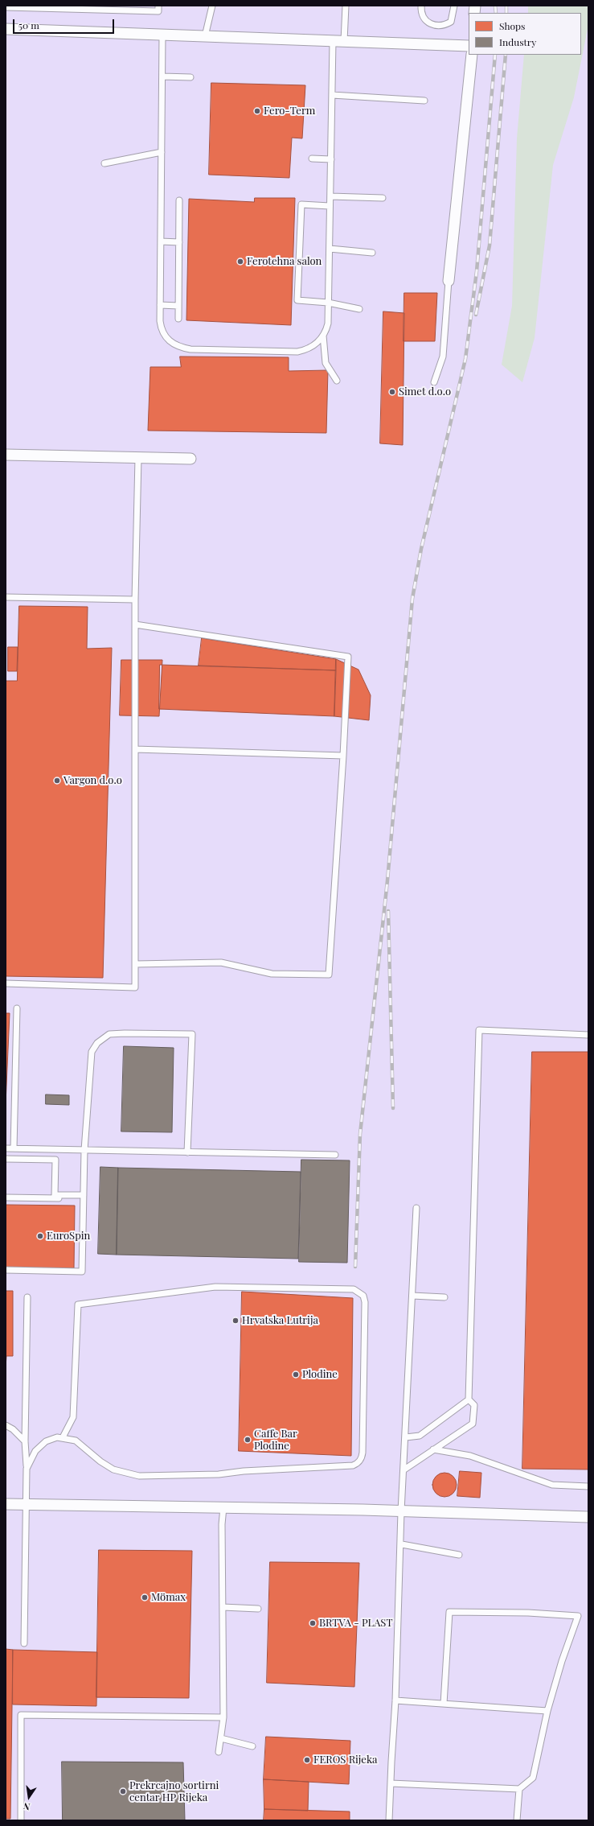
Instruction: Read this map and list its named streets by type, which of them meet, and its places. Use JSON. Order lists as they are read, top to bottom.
{
  "places": [
    "Fero-Term",
    "Ferotehna salon",
    "Simet d.o.o",
    "Vargon d.o.o",
    "EuroSpin",
    "Hrvatska Lutrija",
    "Plodine",
    "Caffe Bar Plodine",
    "Mömax",
    "BRTVA - PLAST",
    "FEROS Rijeka",
    "Prekrcajno sortirni centar HP Rijeka"
  ],
  "legend": ["Shops", "Industry"],
  "scale_bar": "50 m",
  "north": "bottom"
}
